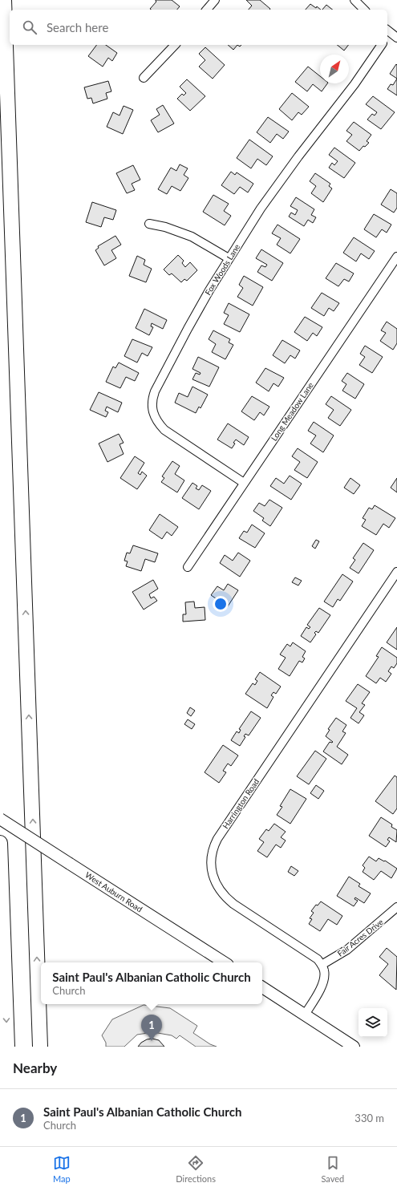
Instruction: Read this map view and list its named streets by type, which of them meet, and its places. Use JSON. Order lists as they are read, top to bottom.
{
  "streets": {
    "main road": ["West Auburn Road"],
    "street": [
      "Fox Woods Lane",
      "Long Meadow Lane",
      "Harrington Road",
      "Fair Acres Drive"
    ]
  },
  "crossings": [
    ["Fox Woods Lane", "Long Meadow Lane"],
    ["Harrington Road", "Fair Acres Drive"]
  ],
  "north": "top right",
  "page": {
    "search": "Search here",
    "popup": ["Saint Paul's Albanian Catholic Church", "Church"],
    "pins": "1",
    "heading": "Nearby",
    "list": [
      {
        "mark": "1",
        "name": "Saint Paul's Albanian Catholic Church",
        "note": "Church",
        "value": "330 m"
      }
    ],
    "nav": ["Map", "Directions", "Saved"]
  }
}
